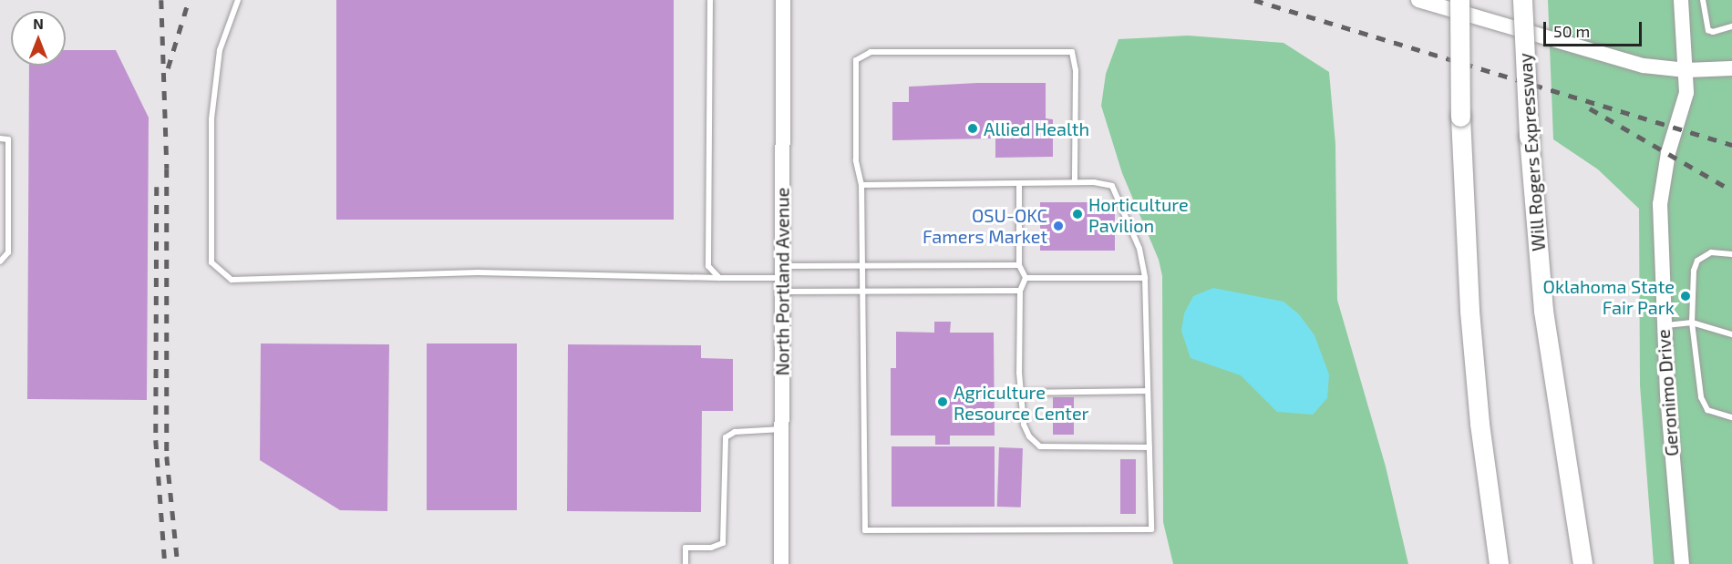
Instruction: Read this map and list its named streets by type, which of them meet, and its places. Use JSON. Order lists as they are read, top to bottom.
{
  "streets": {
    "highway": ["Will Rogers Expressway"],
    "street": ["North Portland Avenue", "Geronimo Drive"]
  },
  "places": [
    "Allied Health",
    "Horticulture Pavilion",
    "OSU-OKC Famers Market",
    "Oklahoma State Fair Park",
    "Agriculture Resource Center"
  ],
  "scale_bar": "50 m",
  "north": "top"
}
